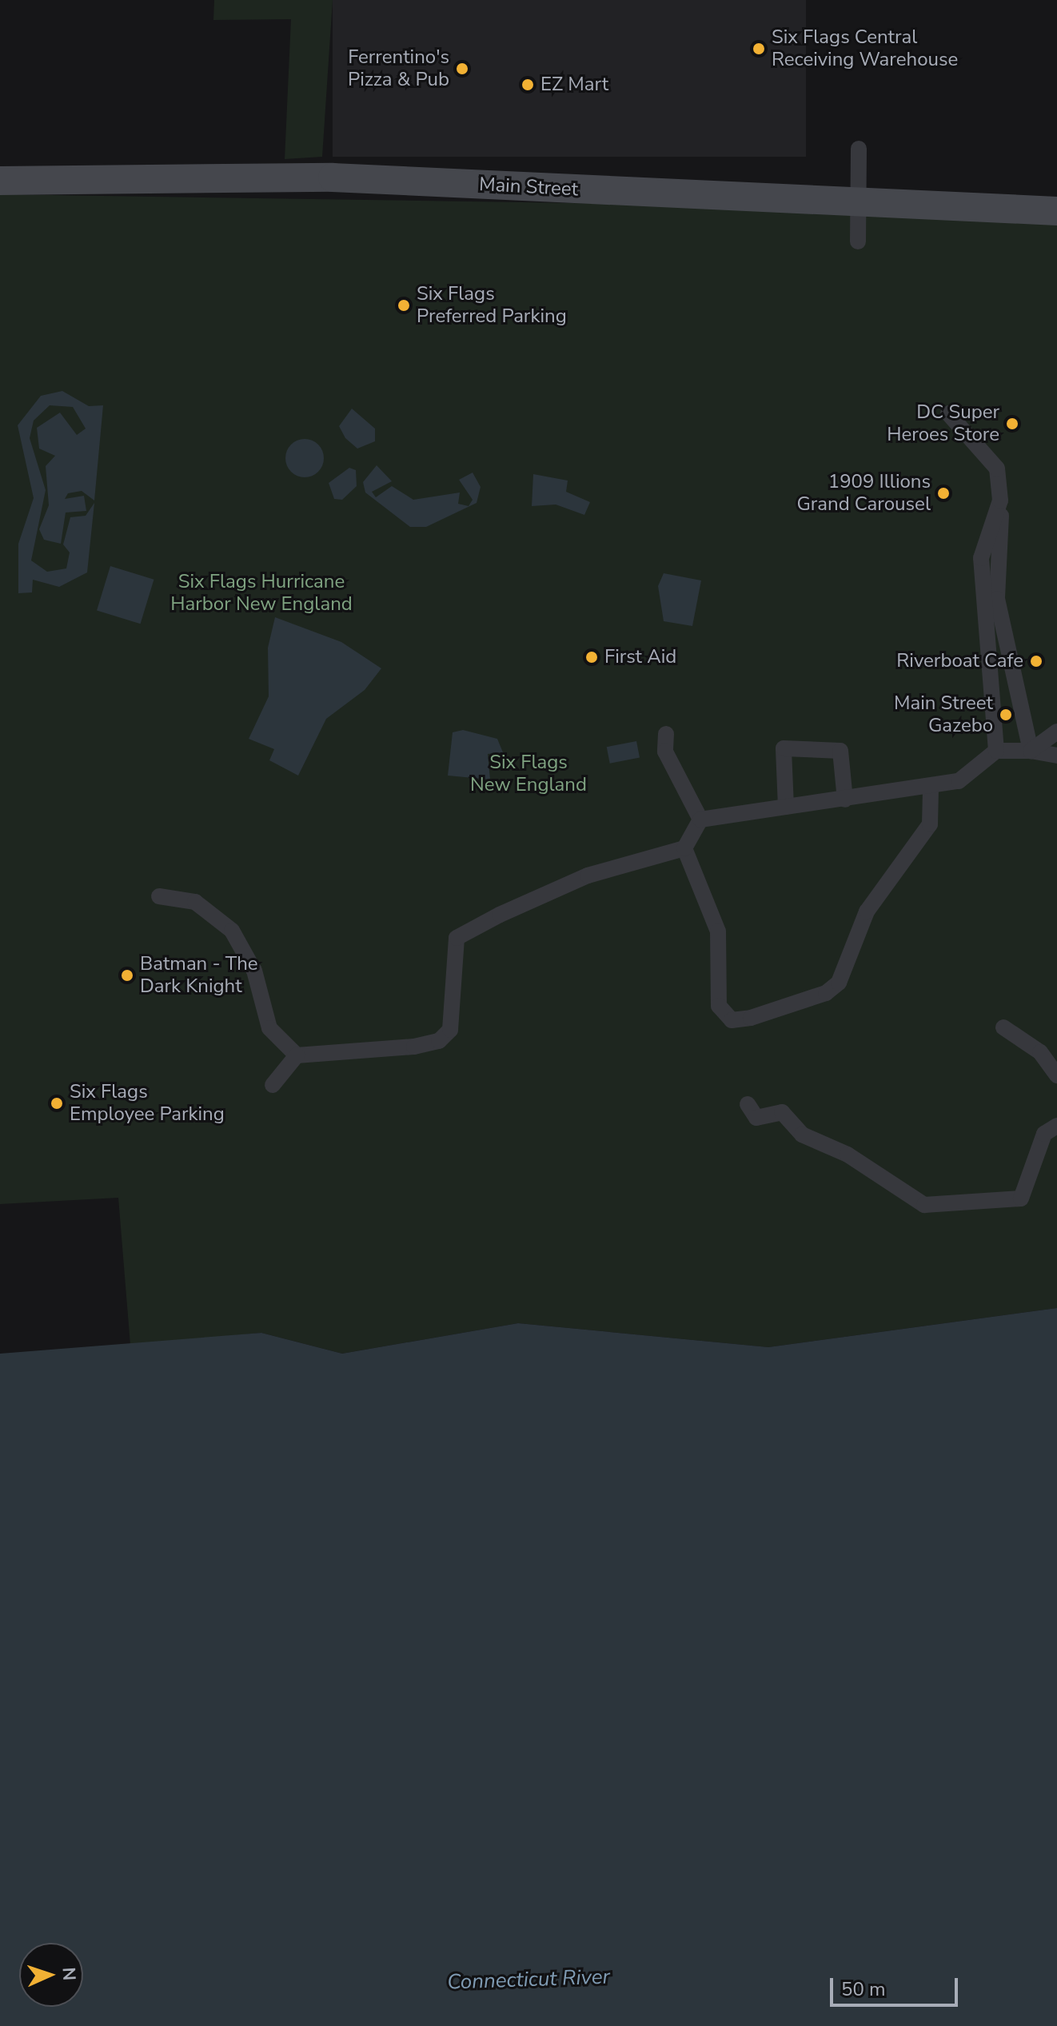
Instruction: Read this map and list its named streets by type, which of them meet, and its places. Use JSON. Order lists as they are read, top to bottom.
{
  "streets": {
    "main road": ["Main Street"]
  },
  "water": ["Connecticut River"],
  "parks": ["Six Flags Hurricane Harbor New England", "Six Flags New England"],
  "places": [
    "Six Flags Central Receiving Warehouse",
    "Ferrentino's Pizza & Pub",
    "EZ Mart",
    "Six Flags Preferred Parking",
    "DC Super Heroes Store",
    "1909 Illions Grand Carousel",
    "First Aid",
    "Riverboat Cafe",
    "Main Street Gazebo",
    "Batman - The Dark Knight",
    "Six Flags Employee Parking"
  ],
  "scale_bar": "50 m",
  "north": "right"
}
